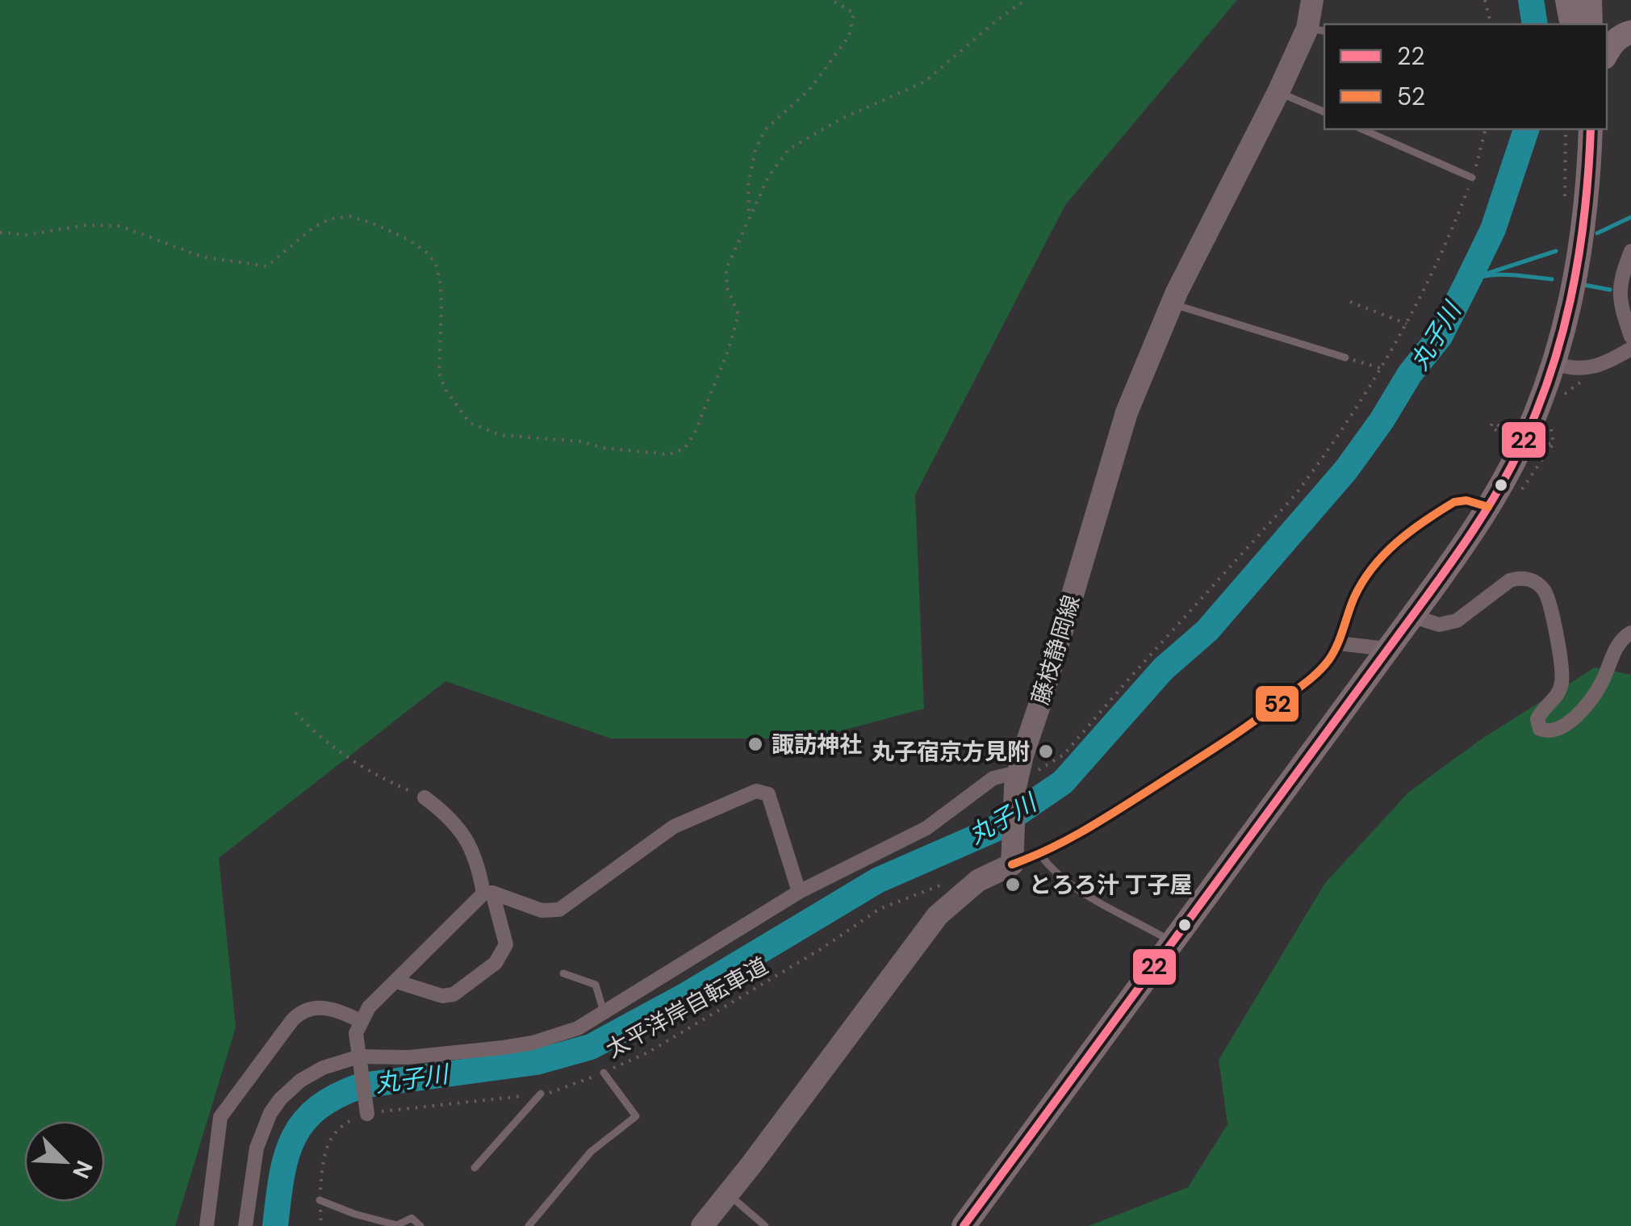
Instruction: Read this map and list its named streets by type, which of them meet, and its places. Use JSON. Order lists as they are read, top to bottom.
{
  "streets": {
    "main road": ["藤枝静岡線"],
    "path": ["太平洋岸自転車道"]
  },
  "water": ["丸子川"],
  "places": ["諏訪神社", "丸子宿京方見附", "とろろ汁 丁子屋"],
  "lines": ["transit line 22", "transit line 52"],
  "legend": ["22", "52"],
  "north": "bottom right"
}
